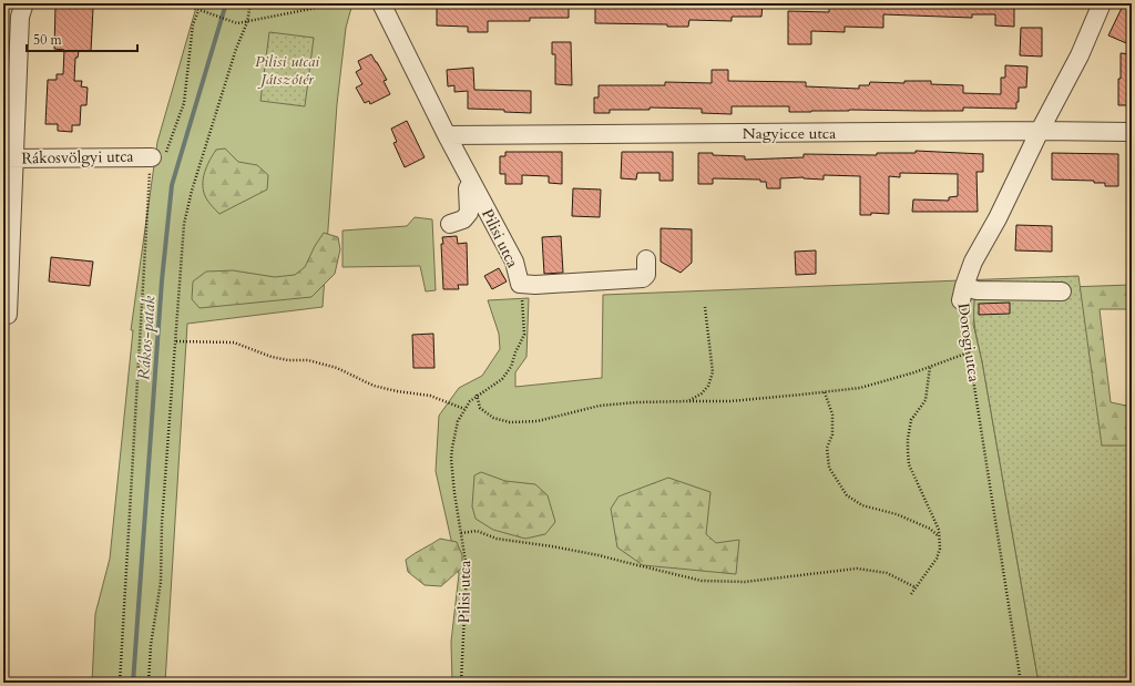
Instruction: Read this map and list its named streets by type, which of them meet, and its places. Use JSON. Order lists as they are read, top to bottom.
{
  "streets": {
    "street": [
      "Nagyicce utca",
      "Rákosvölgyi utca",
      "Pilisi utca",
      "Dorogi utca"
    ]
  },
  "crossings": [
    ["Nagyicce utca", "Pilisi utca"],
    ["Nagyicce utca", "Dorogi utca"]
  ],
  "water": ["Rákos-patak"],
  "parks": ["Pilisi utcai Játszótér"],
  "scale_bar": "50 m"
}
